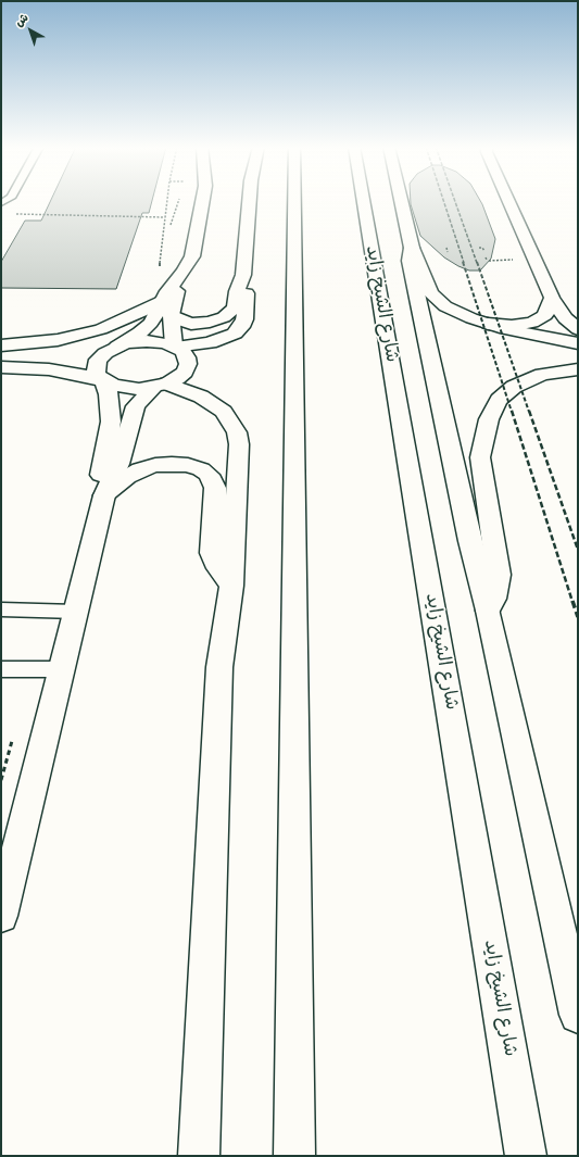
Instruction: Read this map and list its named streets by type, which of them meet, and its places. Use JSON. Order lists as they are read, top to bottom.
{
  "streets": {
    "main road": ["شارع الشيخ زايد"]
  },
  "north": "top left"
}
